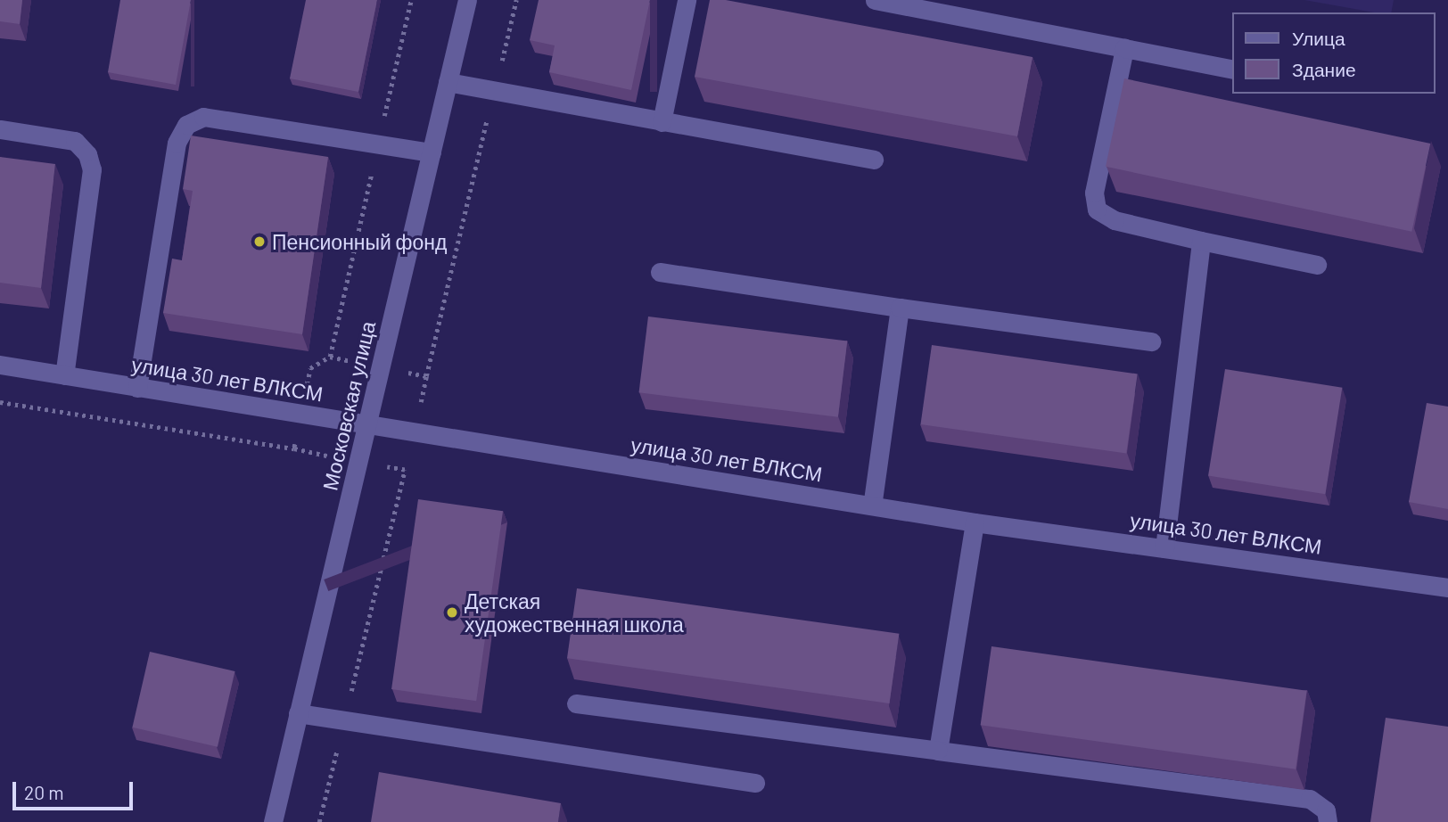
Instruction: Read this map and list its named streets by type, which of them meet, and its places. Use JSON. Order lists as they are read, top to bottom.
{
  "streets": {
    "street": ["улица 30 лет ВЛКСМ", "Московская улица"]
  },
  "crossings": [
    ["улица 30 лет ВЛКСМ", "Московская улица"]
  ],
  "places": ["Пенсионный фонд", "Детская художественная школа"],
  "legend": ["Улица", "Здание"],
  "scale_bar": "20 m"
}
